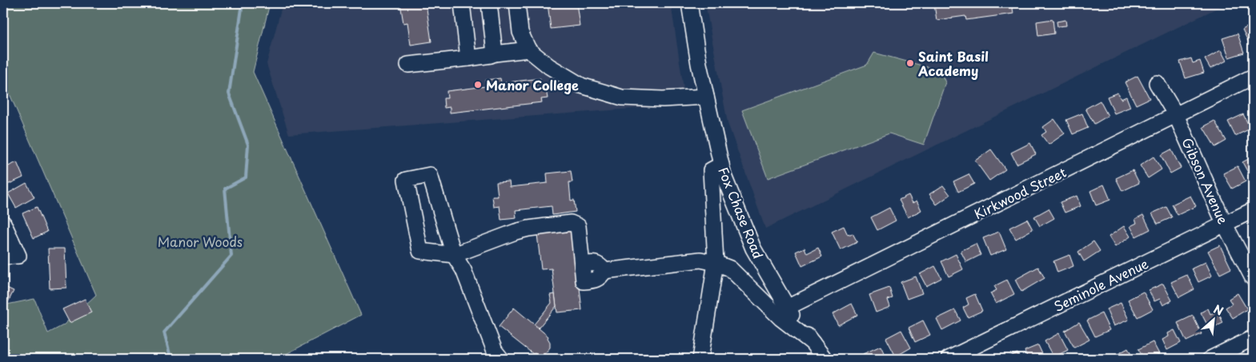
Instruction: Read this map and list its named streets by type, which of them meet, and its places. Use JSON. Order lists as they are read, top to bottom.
{
  "streets": {
    "street": [
      "Gibson Avenue",
      "Kirkwood Street",
      "Fox Chase Road",
      "Seminole Avenue"
    ]
  },
  "crossings": [
    ["Gibson Avenue", "Kirkwood Street"],
    ["Gibson Avenue", "Seminole Avenue"],
    ["Kirkwood Street", "Fox Chase Road"]
  ],
  "parks": ["Manor Woods"],
  "places": ["Saint Basil Academy", "Manor College"],
  "north": "top right"
}
